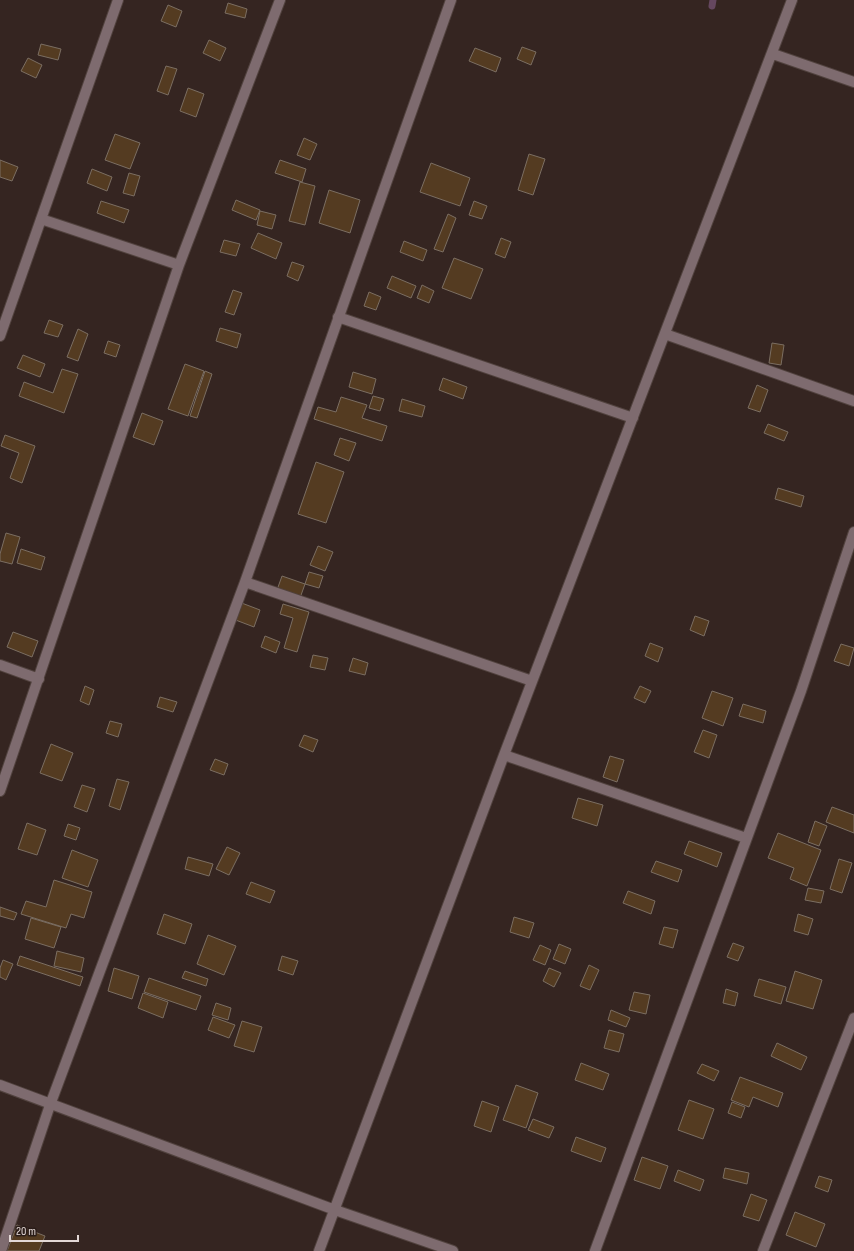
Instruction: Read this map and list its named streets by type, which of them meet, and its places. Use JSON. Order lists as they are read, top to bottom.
{
  "scale_bar": "20 m"
}
